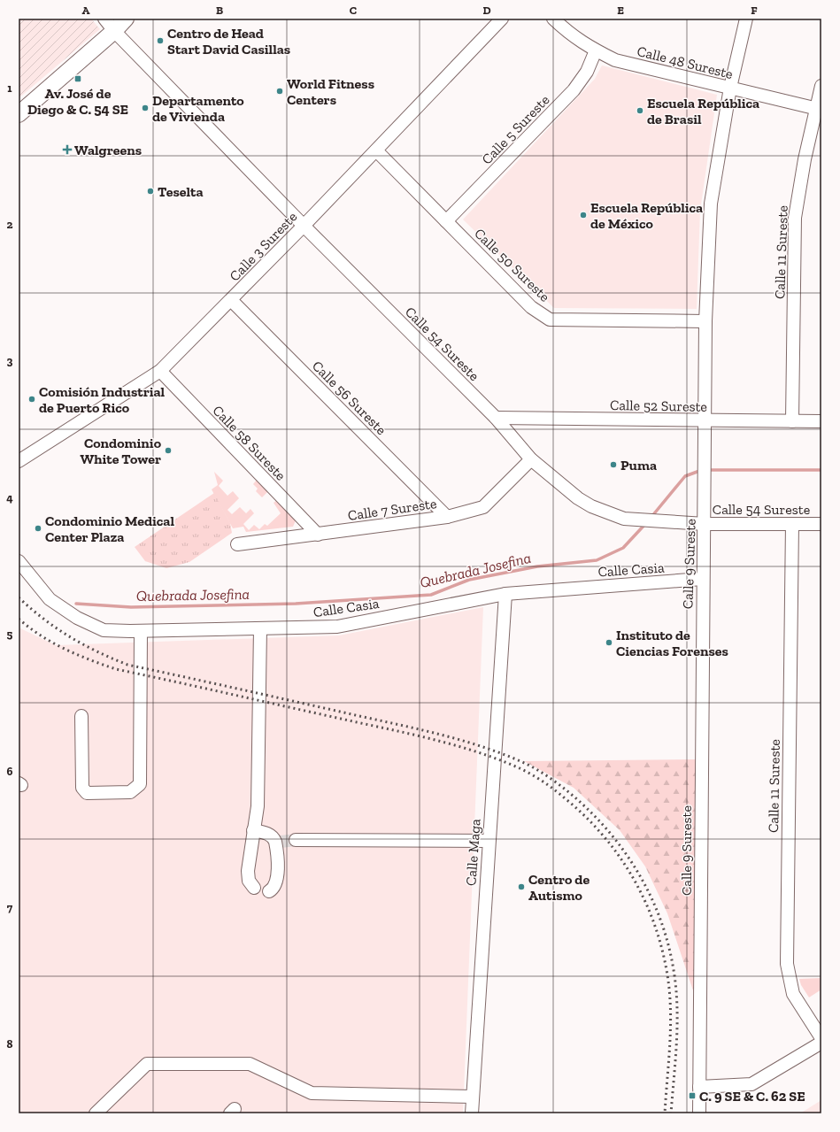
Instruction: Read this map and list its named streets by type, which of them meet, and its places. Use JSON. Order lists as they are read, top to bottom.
{
  "streets": {
    "street": [
      "Calle 48 Sureste",
      "Calle 5 Sureste",
      "Calle 3 Sureste",
      "Calle 11 Sureste",
      "Calle 50 Sureste",
      "Calle 54 Sureste",
      "Calle 56 Sureste",
      "Calle 52 Sureste",
      "Calle 58 Sureste",
      "Calle 7 Sureste",
      "Calle 9 Sureste",
      "Calle Casia",
      "Calle Maga"
    ]
  },
  "crossings": [
    ["Calle 48 Sureste", "Calle 5 Sureste"],
    ["Calle 48 Sureste", "Calle 11 Sureste"],
    ["Calle 48 Sureste", "Calle 9 Sureste"],
    ["Calle 5 Sureste", "Calle 50 Sureste"],
    ["Calle 3 Sureste", "Calle 50 Sureste"],
    ["Calle 3 Sureste", "Calle 54 Sureste"],
    ["Calle 3 Sureste", "Calle 56 Sureste"],
    ["Calle 3 Sureste", "Calle 58 Sureste"],
    ["Calle 11 Sureste", "Calle 54 Sureste"],
    ["Calle 11 Sureste", "Calle 52 Sureste"],
    ["Calle 50 Sureste", "Calle 9 Sureste"],
    ["Calle 54 Sureste", "Calle 52 Sureste"],
    ["Calle 54 Sureste", "Calle 7 Sureste"],
    ["Calle 54 Sureste", "Calle 9 Sureste"],
    ["Calle 56 Sureste", "Calle 7 Sureste"],
    ["Calle 52 Sureste", "Calle 9 Sureste"],
    ["Calle 58 Sureste", "Calle 7 Sureste"],
    ["Calle 9 Sureste", "Calle Casia"],
    ["Calle Casia", "Calle Maga"]
  ],
  "water": ["Quebrada Josefina"],
  "places": {
    "other": [
      "Centro de Head Start David Casillas",
      "World Fitness Centers",
      "Departamento de Vivienda",
      "Escuela República de Brasil",
      "Teselta",
      "Escuela República de México",
      "Comisión Industrial de Puerto Rico",
      "Condominio White Tower",
      "Puma",
      "Condominio Medical Center Plaza",
      "Instituto de Ciencias Forenses",
      "Centro de Autismo"
    ],
    "transit": ["Av. José de Diego & C. 54 SE", "C. 9 SE & C. 62 SE"],
    "health": ["Walgreens"]
  },
  "grid": {
    "columns": [
      "A",
      "B",
      "C",
      "D",
      "E",
      "F"
    ],
    "rows": [
      "1",
      "2",
      "3",
      "4",
      "5",
      "6",
      "7",
      "8"
    ]
  }
}
